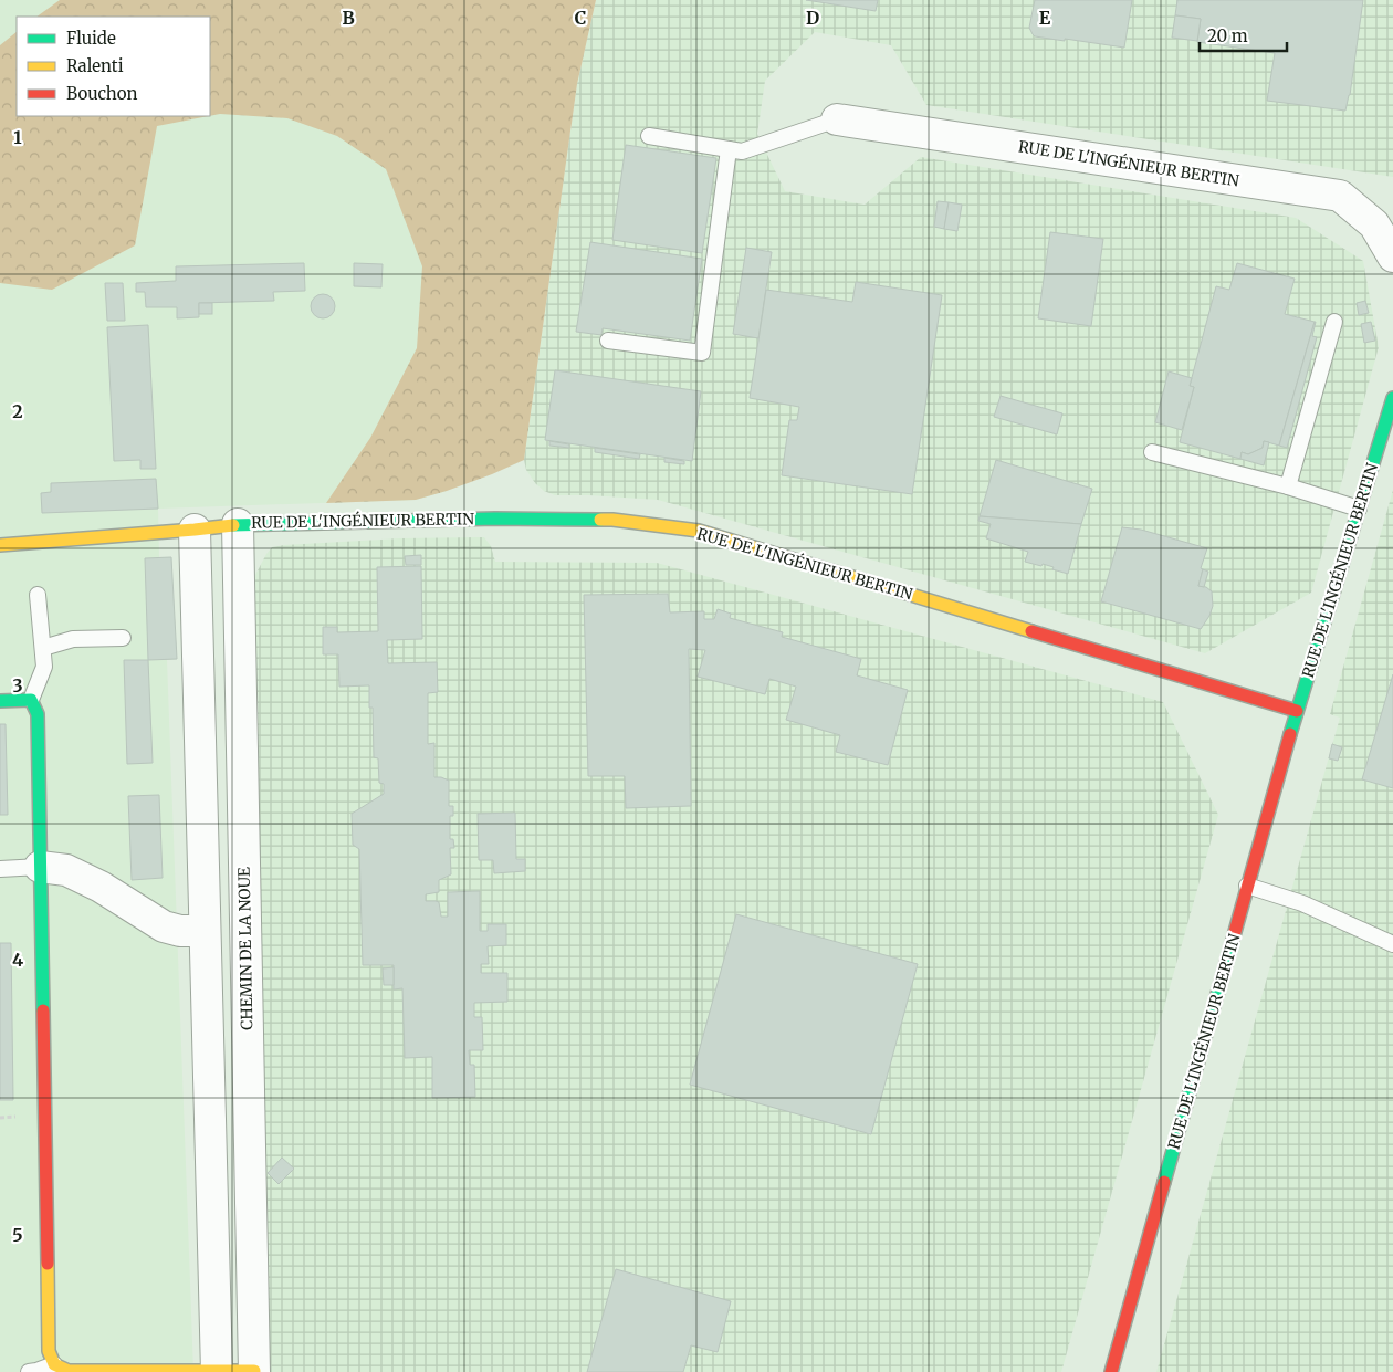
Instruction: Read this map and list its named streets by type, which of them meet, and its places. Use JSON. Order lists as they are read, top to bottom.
{
  "streets": {
    "street": ["RUE DE L'INGÉNIEUR BERTIN", "CHEMIN DE LA NOUE"]
  },
  "crossings": [
    ["RUE DE L'INGÉNIEUR BERTIN", "CHEMIN DE LA NOUE"]
  ],
  "legend": ["Fluide", "Ralenti", "Bouchon"],
  "scale_bar": "20 m",
  "grid": {
    "columns": [
      "B",
      "C",
      "D",
      "E"
    ],
    "rows": [
      "1",
      "2",
      "3",
      "4",
      "5"
    ]
  }
}
